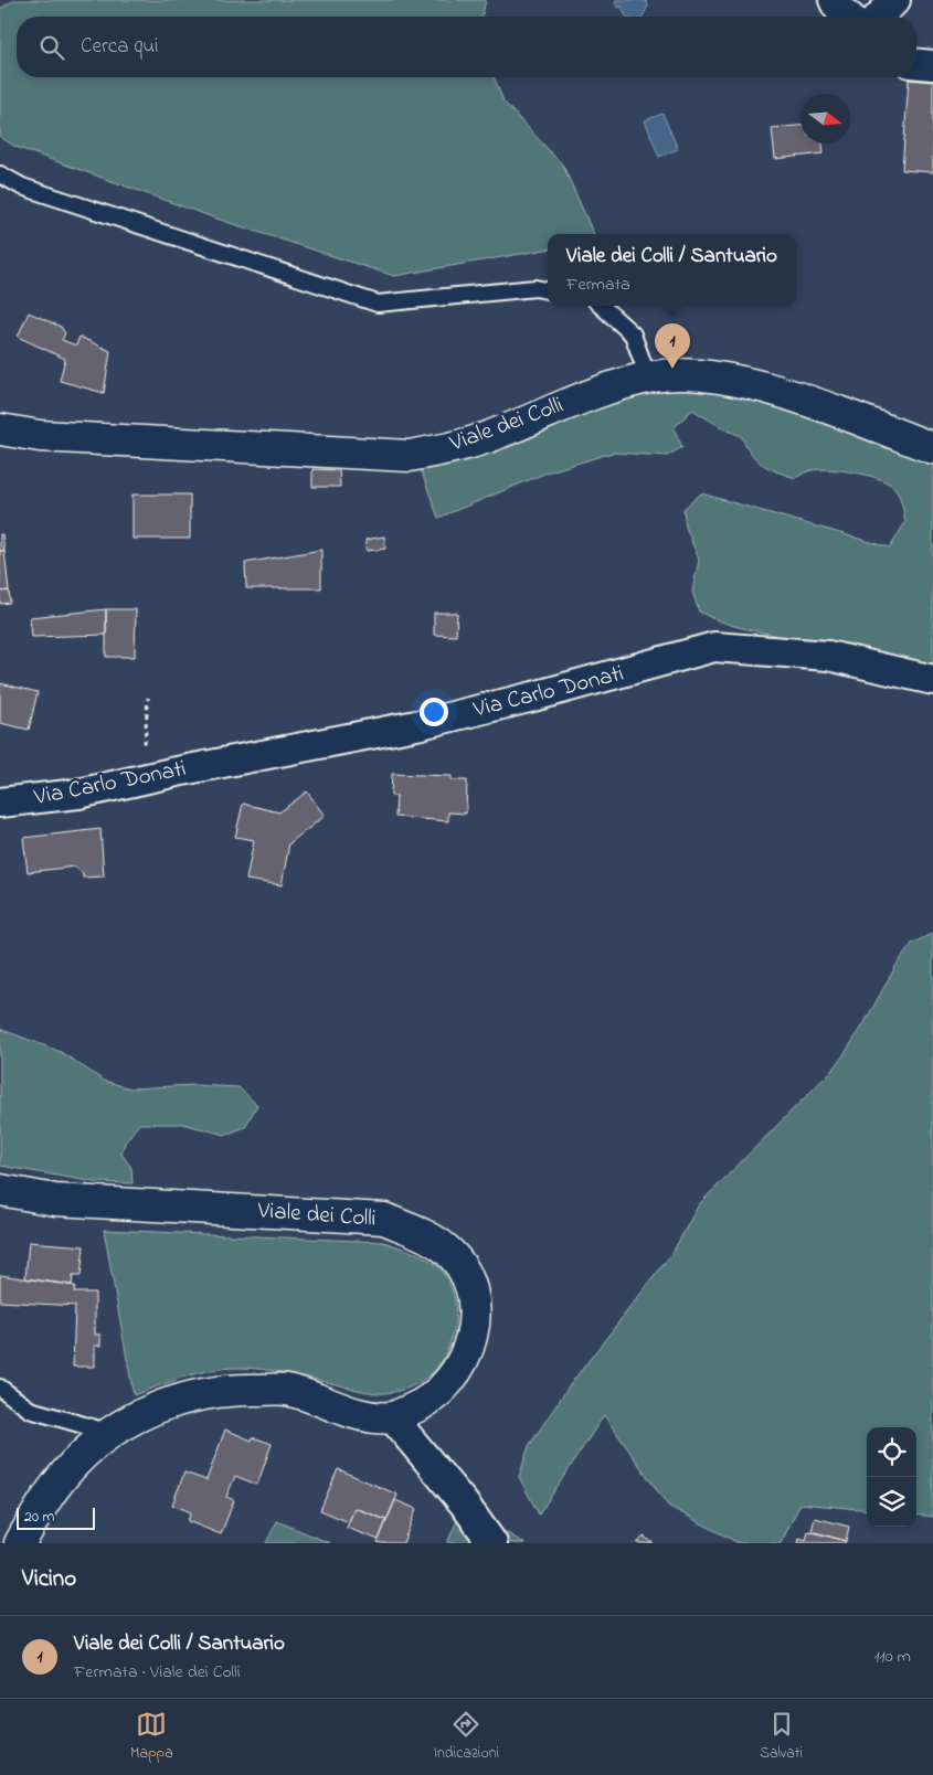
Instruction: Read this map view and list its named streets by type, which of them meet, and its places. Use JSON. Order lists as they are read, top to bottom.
{
  "streets": {
    "street": ["Viale dei Colli", "Via Carlo Donati"]
  },
  "scale_bar": "20 m",
  "north": "right",
  "page": {
    "search": "Cerca qui",
    "popup": ["Viale dei Colli / Santuario", "Fermata"],
    "pins": "1",
    "scale": "20 m",
    "heading": "Vicino",
    "list": [
      {
        "mark": "1",
        "name": "Viale dei Colli / Santuario",
        "note": "Fermata · Viale dei Colli",
        "value": "110 m"
      }
    ],
    "nav": ["Mappa", "Indicazioni", "Salvati"]
  }
}
